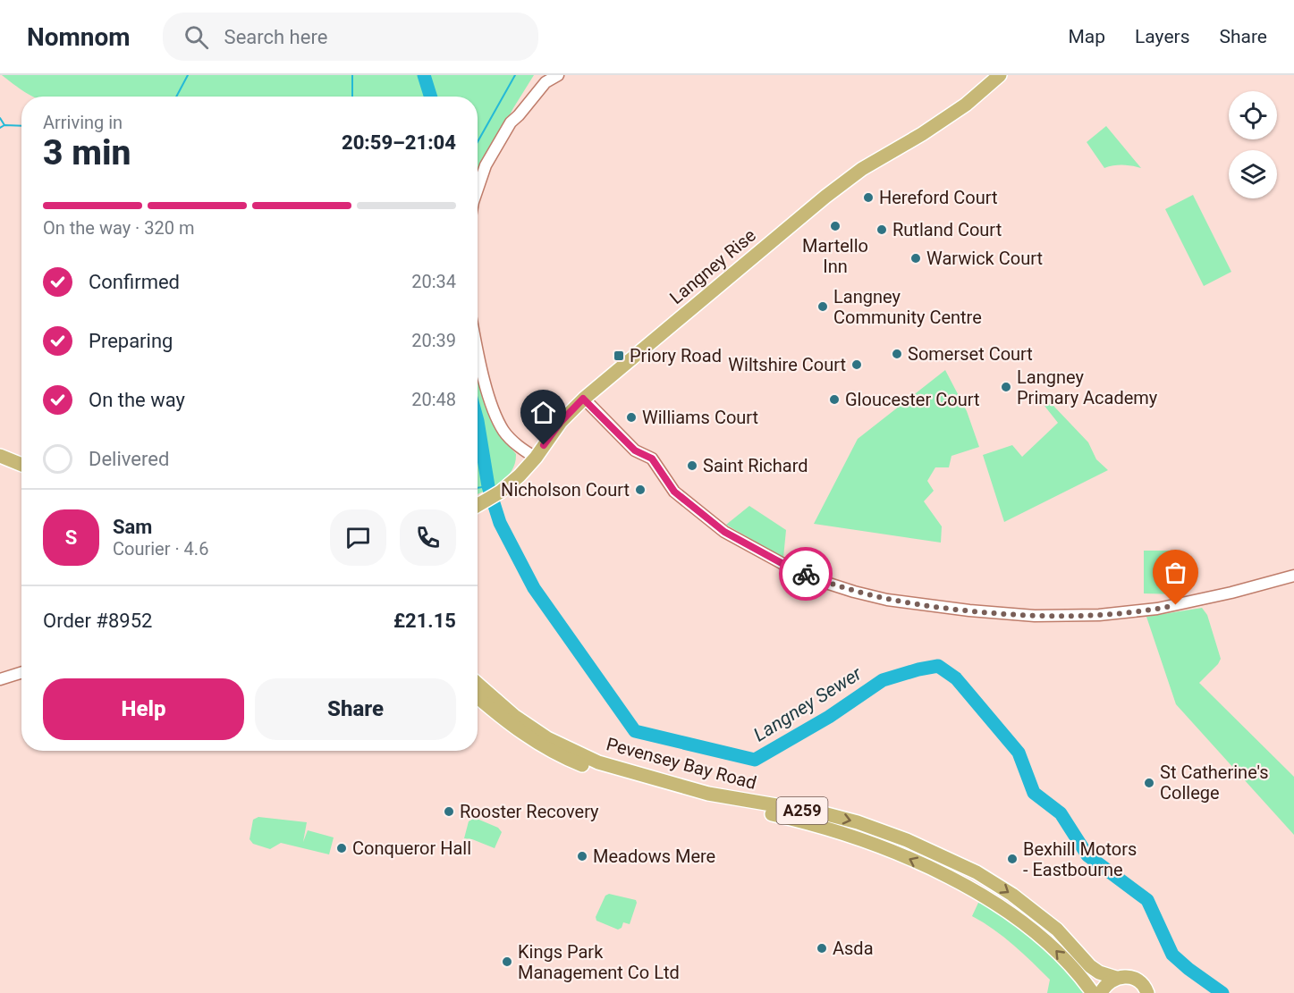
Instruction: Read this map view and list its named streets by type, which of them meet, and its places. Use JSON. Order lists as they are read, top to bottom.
{
  "streets": {
    "main road": ["Langney Rise", "Pevensey Bay Road", "A259"]
  },
  "water": ["Langney Sewer"],
  "places": {
    "other": [
      "Hereford Court",
      "Martello Inn",
      "Rutland Court",
      "Warwick Court",
      "Langney Community Centre",
      "Somerset Court",
      "Wiltshire Court",
      "Langney Primary Academy",
      "Gloucester Court",
      "Williams Court",
      "Saint Richard",
      "Nicholson Court",
      "St Catherine's College",
      "Rooster Recovery",
      "Conqueror Hall",
      "Meadows Mere",
      "Bexhill Motors - Eastbourne",
      "Asda",
      "Kings Park Management Co Ltd"
    ],
    "transit": ["Priory Road"]
  },
  "page": {
    "header": "Nomnom",
    "search": "Search here",
    "nav": ["Map", "Layers", "Share"],
    "heading": ["3 min", "Arriving in", "20:59–21:04"],
    "panel": [
      "Sam",
      "Courier · 4.6",
      "Order #8952",
      "£21.15"
    ],
    "bar": "On the way · 320 m",
    "list": [
      ["Confirmed", "20:34"],
      ["Preparing", "20:39"],
      ["On the way", "20:48"],
      "Delivered"
    ],
    "round": "S",
    "buttons": ["Help", "Share"]
  }
}
